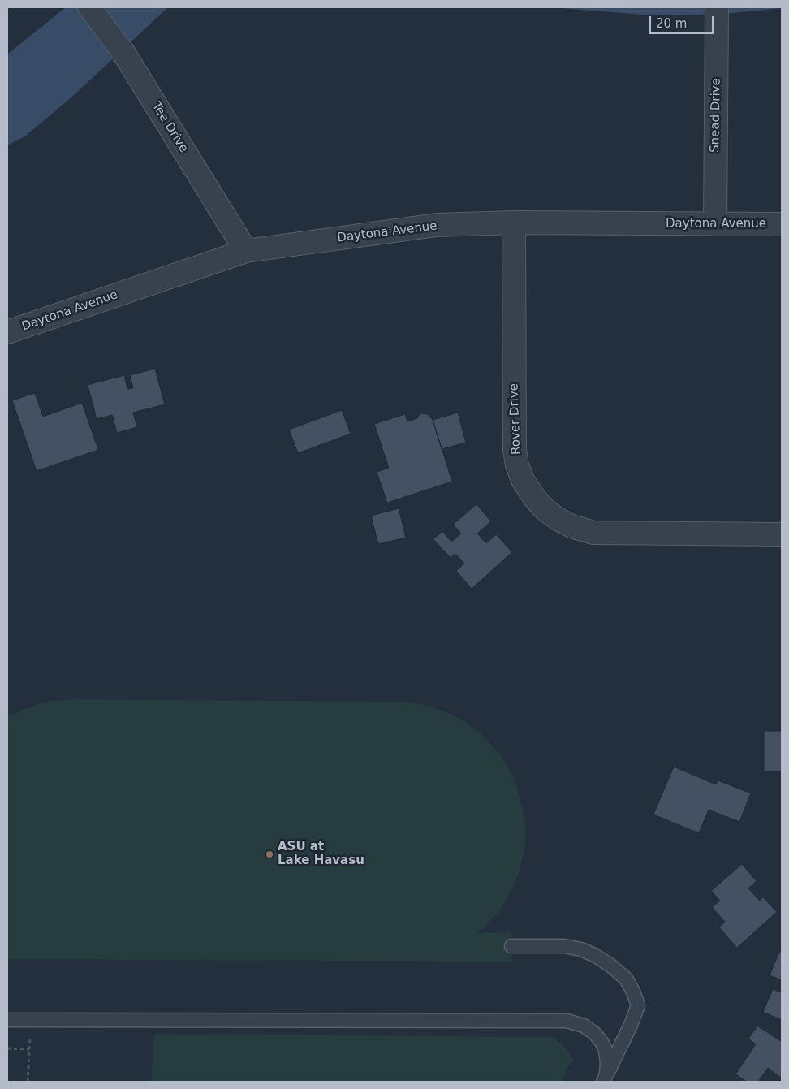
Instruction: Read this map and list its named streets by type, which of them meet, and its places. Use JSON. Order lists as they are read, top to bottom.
{
  "streets": {
    "street": [
      "Snead Drive",
      "Tee Drive",
      "Daytona Avenue",
      "Rover Drive"
    ]
  },
  "crossings": [
    ["Snead Drive", "Daytona Avenue"],
    ["Tee Drive", "Daytona Avenue"],
    ["Daytona Avenue", "Rover Drive"]
  ],
  "places": ["ASU at Lake Havasu"],
  "scale_bar": "20 m"
}
